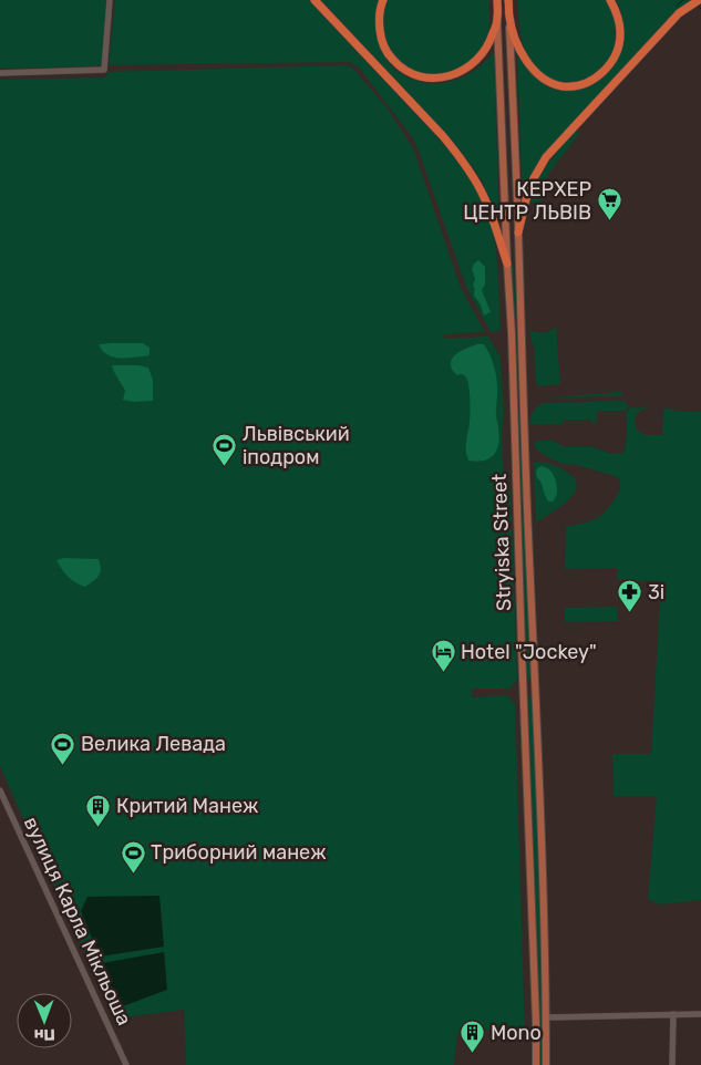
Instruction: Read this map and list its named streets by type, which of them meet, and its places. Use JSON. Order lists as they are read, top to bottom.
{
  "streets": {
    "main road": ["Stryiska Street"],
    "street": ["вулиця Карла Мікльоша"]
  },
  "places": {
    "supermarket": ["КЕРХЕР ЦЕНТР ЛЬВІВ"],
    "sports": ["Львівський іподром", "Велика Левада", "Триборний манеж"],
    "pharmacy": ["3і"],
    "hotel": ["Hotel \"Jockey\""],
    "building": ["Критий Манеж", "Mono"]
  },
  "north": "bottom"
}
